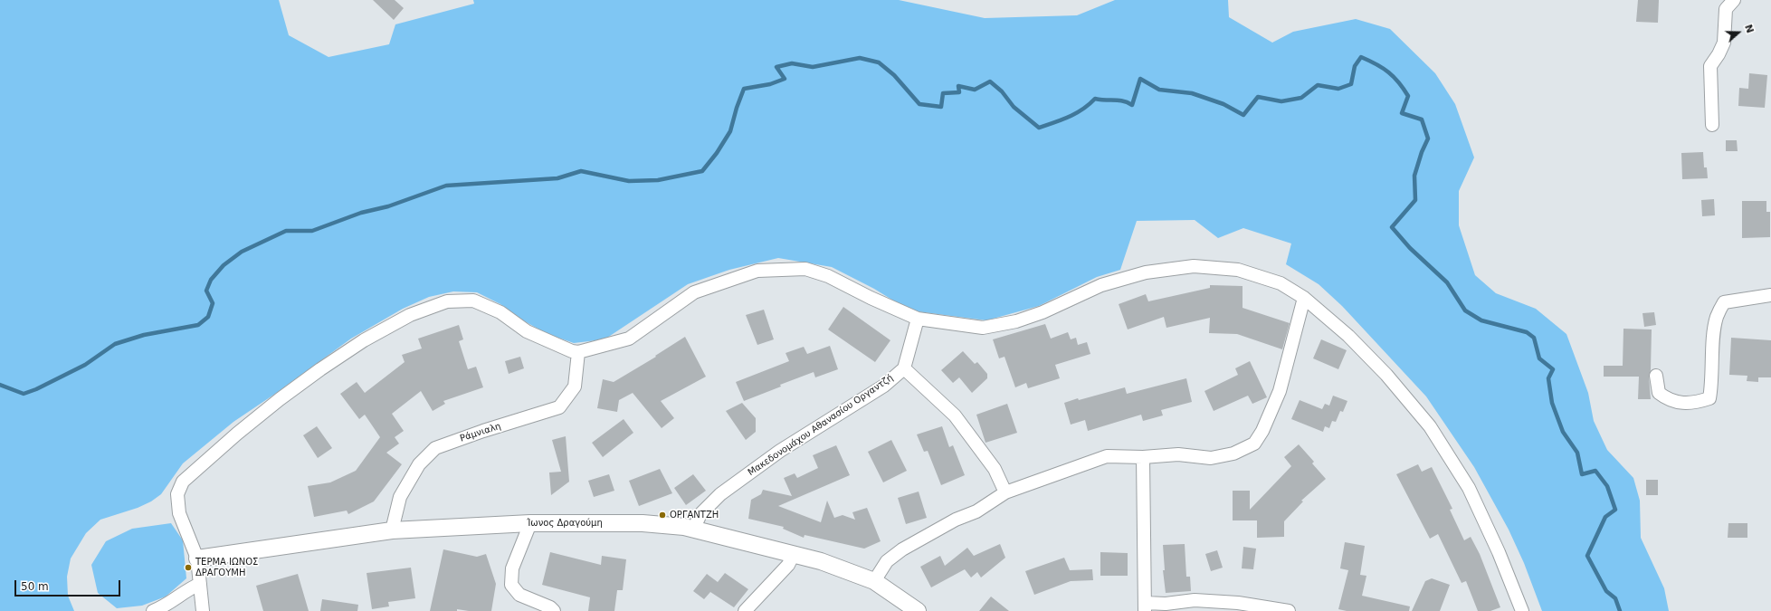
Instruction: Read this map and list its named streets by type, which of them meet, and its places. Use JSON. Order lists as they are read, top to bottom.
{
  "streets": {
    "street": ["Μακεδονομάχου Αθανασίου Οργαντζή", "Ράμνιαλη", "Ίωνος Δραγούμη"]
  },
  "crossings": [
    ["Μακεδονομάχου Αθανασίου Οργαντζή", "Ίωνος Δραγούμη"],
    ["Ράμνιαλη", "Ίωνος Δραγούμη"]
  ],
  "places": ["ΟΡΓΑΝΤΖΗ", "ΤΕΡΜΑ ΙΩΝΟΣ ΔΡΑΓΟΥΜΗ"],
  "scale_bar": "50 m",
  "north": "right"
}
